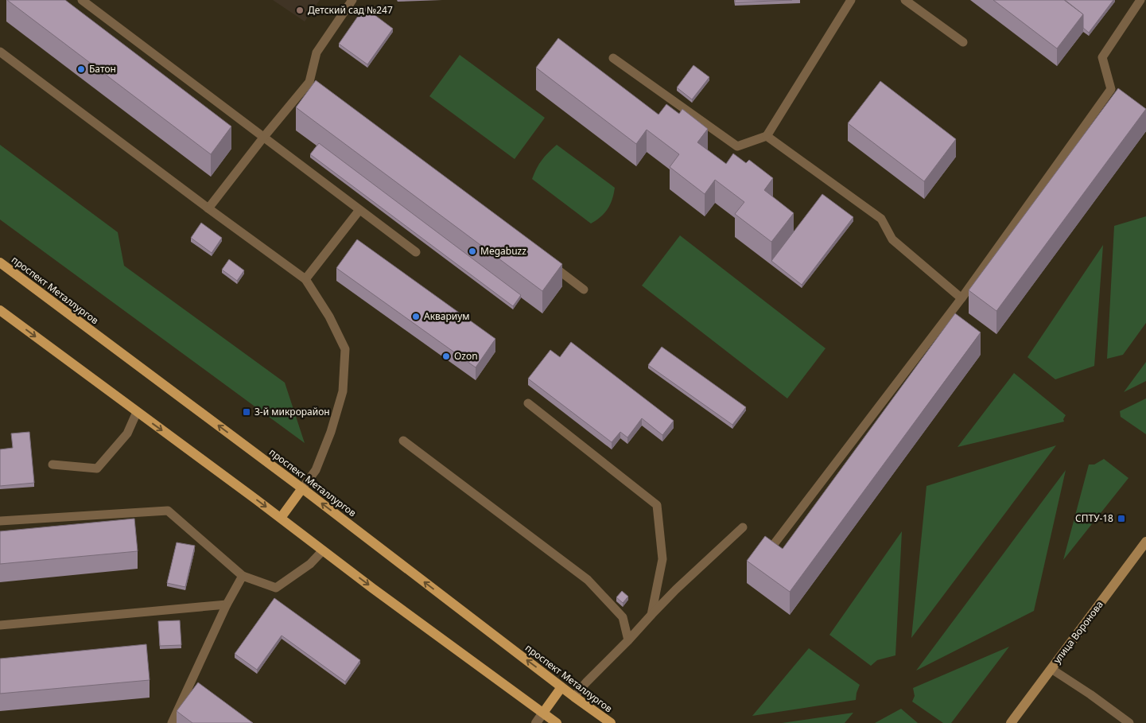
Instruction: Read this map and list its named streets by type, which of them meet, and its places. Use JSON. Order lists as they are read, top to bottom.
{
  "streets": {
    "main road": ["проспект Металлургов", "улица Воронова"]
  },
  "places": {
    "other": [
      "Детский сад №247",
      "Батон",
      "Megabuzz",
      "Аквариум",
      "Ozon"
    ],
    "transit": ["3-й микрорайон", "СПТУ-18"]
  }
}
